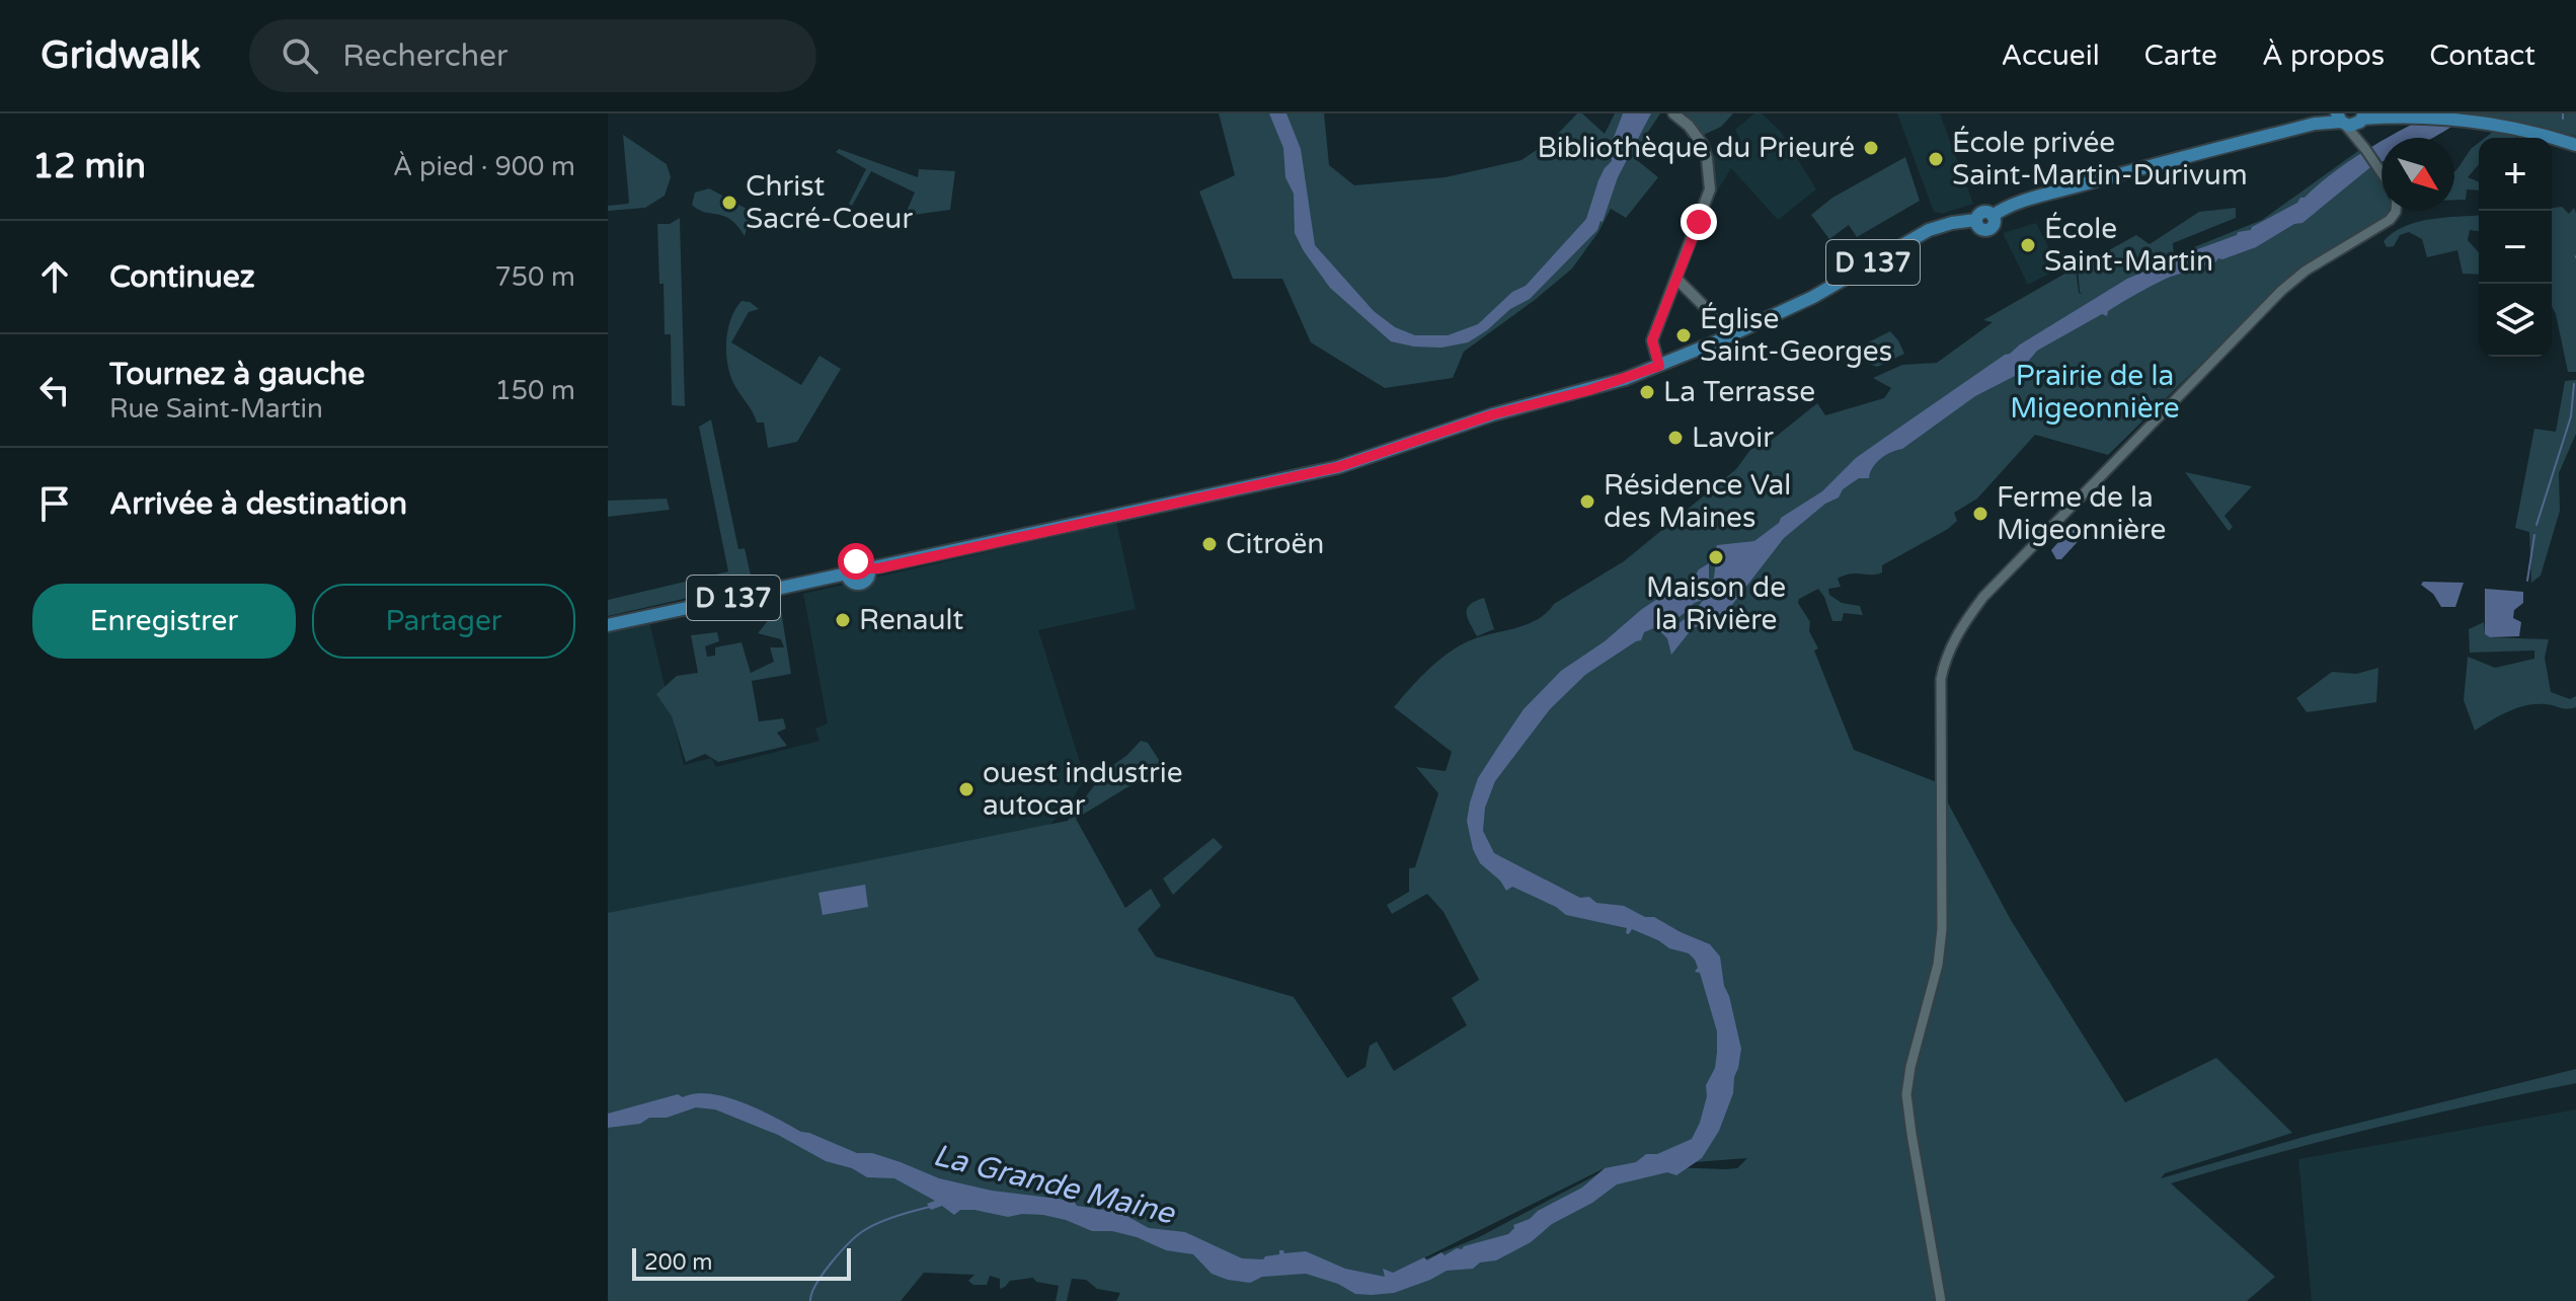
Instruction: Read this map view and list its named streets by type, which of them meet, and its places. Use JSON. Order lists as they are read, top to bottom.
{
  "streets": {
    "main road": ["D 137"]
  },
  "water": ["La Grande Maine"],
  "parks": ["Prairie de la Migeonnière"],
  "places": [
    "Bibliothèque du Prieuré",
    "École privée Saint-Martin-Durivum",
    "Christ Sacré-Coeur",
    "École Saint-Martin",
    "Église Saint-Georges",
    "La Terrasse",
    "Lavoir",
    "Résidence Val des Maines",
    "Ferme de la Migeonnière",
    "Citroën",
    "Maison de la Rivière",
    "Renault",
    "ouest industrie autocar"
  ],
  "scale_bar": "200 m",
  "north": "bottom right",
  "page": {
    "header": "Gridwalk",
    "search": "Rechercher",
    "nav": [
      "Accueil",
      "Carte",
      "À propos",
      "Contact"
    ],
    "heading": ["12 min", "À pied · 900 m"],
    "map_buttons": ["+", "−"],
    "list": [
      ["Continuez", "750 m"],
      ["Tournez à gauche", "Rue Saint-Martin", "150 m"],
      "Arrivée à destination"
    ],
    "buttons": ["Enregistrer", "Partager"],
    "scale": "200 m"
  }
}
